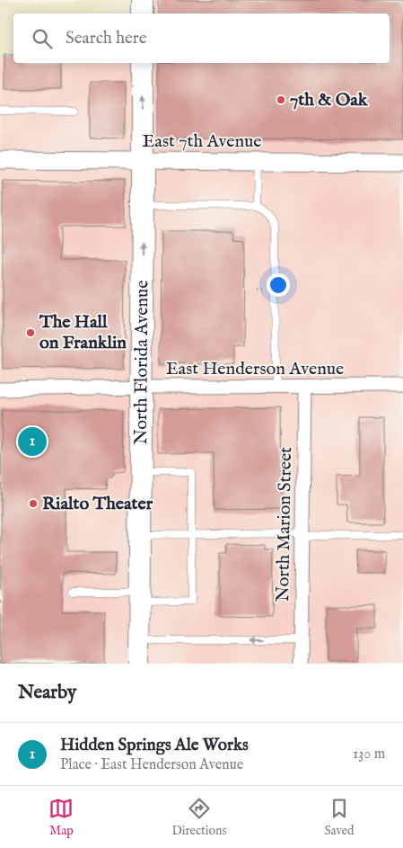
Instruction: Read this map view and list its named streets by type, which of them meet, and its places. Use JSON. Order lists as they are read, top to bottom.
{
  "streets": {
    "main road": ["North Florida Avenue"],
    "street": ["East 7th Avenue", "East Henderson Avenue", "North Marion Street"]
  },
  "crossings": [
    ["East 7th Avenue", "North Florida Avenue"],
    ["North Florida Avenue", "East Henderson Avenue"],
    ["East Henderson Avenue", "North Marion Street"]
  ],
  "one_way": ["North Florida Avenue"],
  "places": ["7th & Oak", "The Hall on Franklin", "Rialto Theater"],
  "page": {
    "search": "Search here",
    "pins": "1",
    "heading": "Nearby",
    "list": [
      {
        "mark": "1",
        "name": "Hidden Springs Ale Works",
        "note": "Place · East Henderson Avenue",
        "value": "130 m"
      }
    ],
    "nav": ["Map", "Directions", "Saved"]
  }
}
